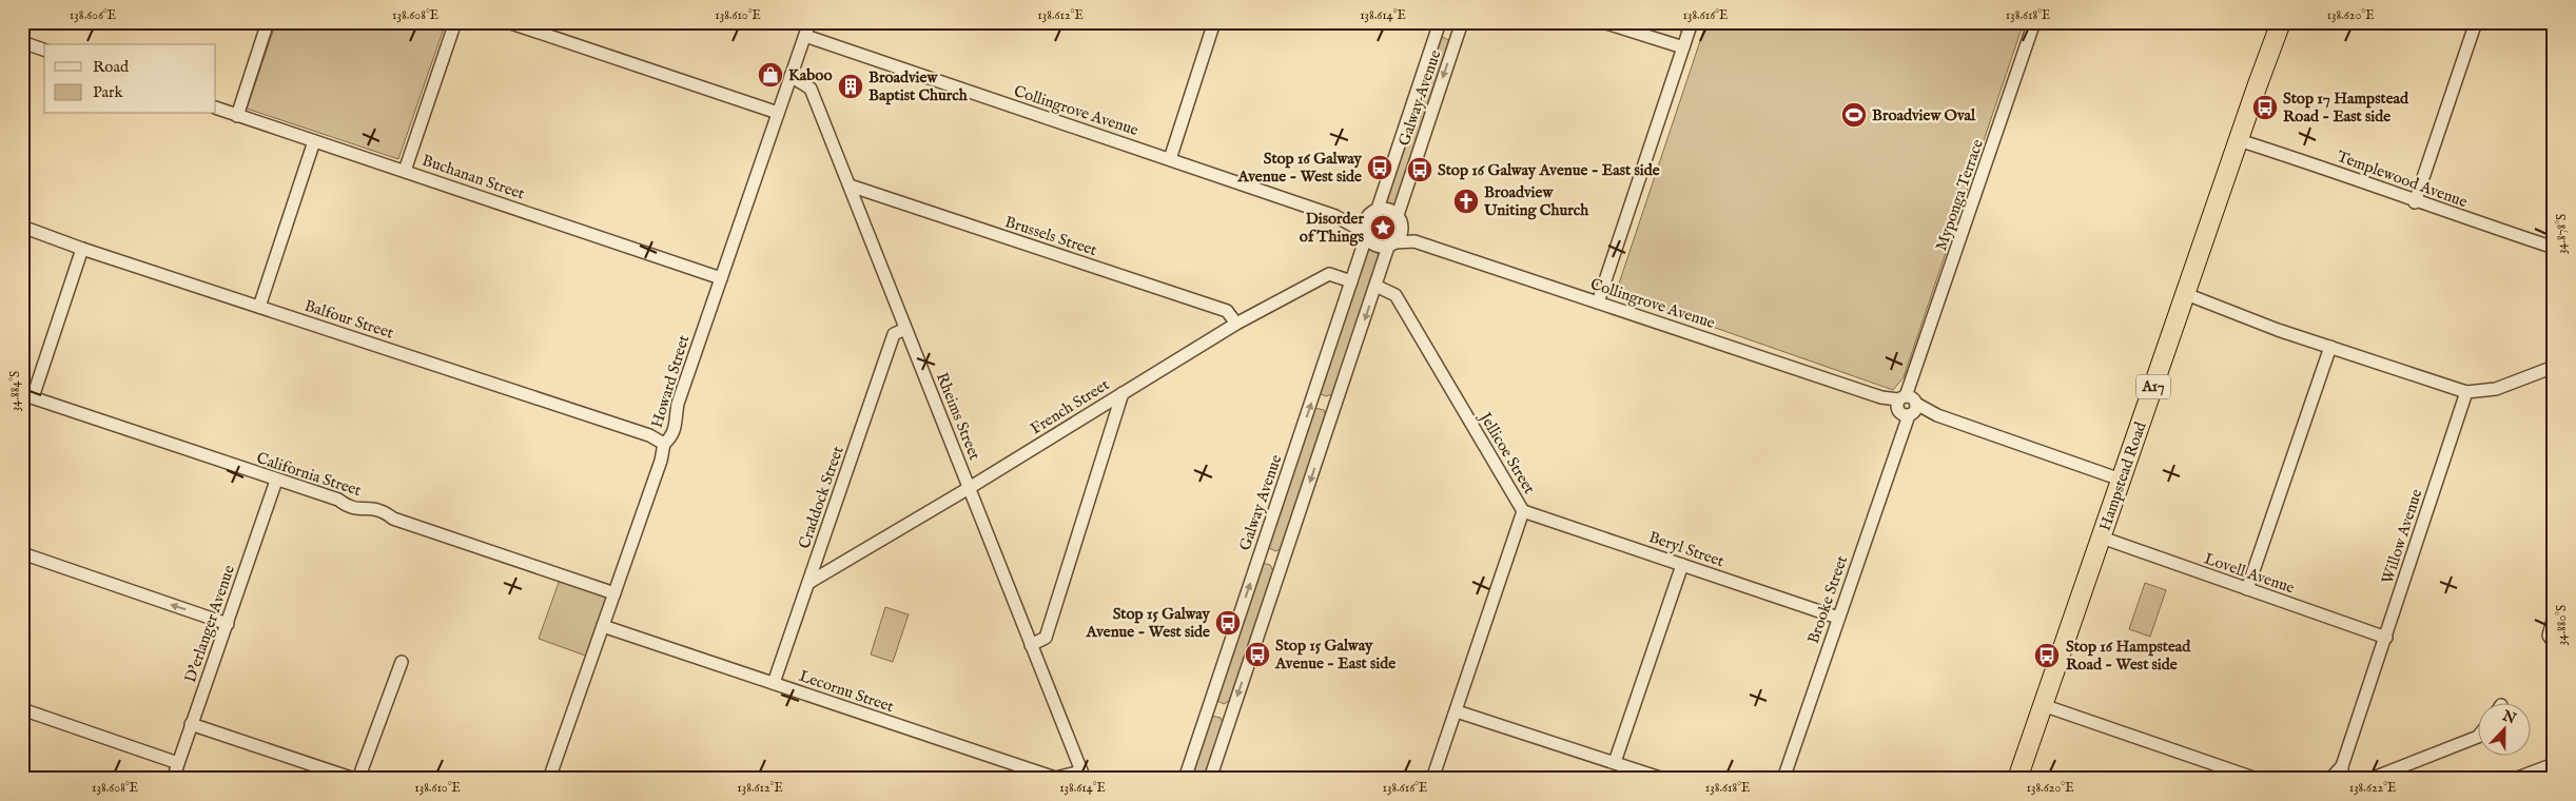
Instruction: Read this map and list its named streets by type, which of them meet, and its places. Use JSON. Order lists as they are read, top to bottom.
{
  "streets": {
    "highway": ["A17", "Hampstead Road"],
    "street": [
      "Galway Avenue",
      "Collingrove Avenue",
      "Buchanan Street",
      "Templewood Avenue",
      "Myponga Terrace",
      "Brussels Street",
      "Balfour Street",
      "Howard Street",
      "French Street",
      "Rheims Street",
      "Jellicoe Street",
      "California Street",
      "Craddock Street",
      "Willow Avenue",
      "Beryl Street",
      "Lovell Avenue",
      "Brooke Street",
      "D'erlanger Avenue",
      "Lecornu Street"
    ]
  },
  "crossings": [
    ["Galway Avenue", "Collingrove Avenue"],
    ["Galway Avenue", "French Street"],
    ["Collingrove Avenue", "Myponga Terrace"],
    ["Collingrove Avenue", "Howard Street"],
    ["Collingrove Avenue", "Hampstead Road"],
    ["Collingrove Avenue", "Brooke Street"],
    ["Buchanan Street", "Howard Street"],
    ["Templewood Avenue", "Hampstead Road"],
    ["Myponga Terrace", "Brooke Street"],
    ["Brussels Street", "French Street"],
    ["Brussels Street", "Rheims Street"],
    ["Balfour Street", "Howard Street"],
    ["Howard Street", "Rheims Street"],
    ["Howard Street", "California Street"],
    ["Howard Street", "Lecornu Street"],
    ["A17", "Hampstead Road"],
    ["French Street", "Rheims Street"],
    ["French Street", "Craddock Street"],
    ["Rheims Street", "Craddock Street"],
    ["Rheims Street", "Lecornu Street"],
    ["Jellicoe Street", "Beryl Street"],
    ["California Street", "D'erlanger Avenue"],
    ["Hampstead Road", "Lovell Avenue"],
    ["Craddock Street", "Lecornu Street"],
    ["Willow Avenue", "Lovell Avenue"],
    ["Beryl Street", "Brooke Street"]
  ],
  "places": {
    "shop": ["Kaboo"],
    "building": ["Broadview Baptist Church"],
    "bus stop": [
      "Stop 17 Hampstead Road - East side",
      "Stop 16 Galway Avenue - West side",
      "Stop 16 Galway Avenue - East side",
      "Stop 15 Galway Avenue - West side",
      "Stop 15 Galway Avenue - East side",
      "Stop 16 Hampstead Road - West side"
    ],
    "sports": ["Broadview Oval"],
    "church": ["Broadview Uniting Church"],
    "place": ["Disorder of Things"]
  },
  "legend": ["Road", "Park"],
  "north": "top",
  "coordinates": [
    "138.606°E",
    "138.608°E",
    "138.610°E",
    "138.612°E",
    "138.614°E",
    "138.616°E",
    "138.618°E",
    "138.620°E",
    "34.878°S",
    "34.884°S",
    "34.880°S",
    "138.622°E"
  ]
}
